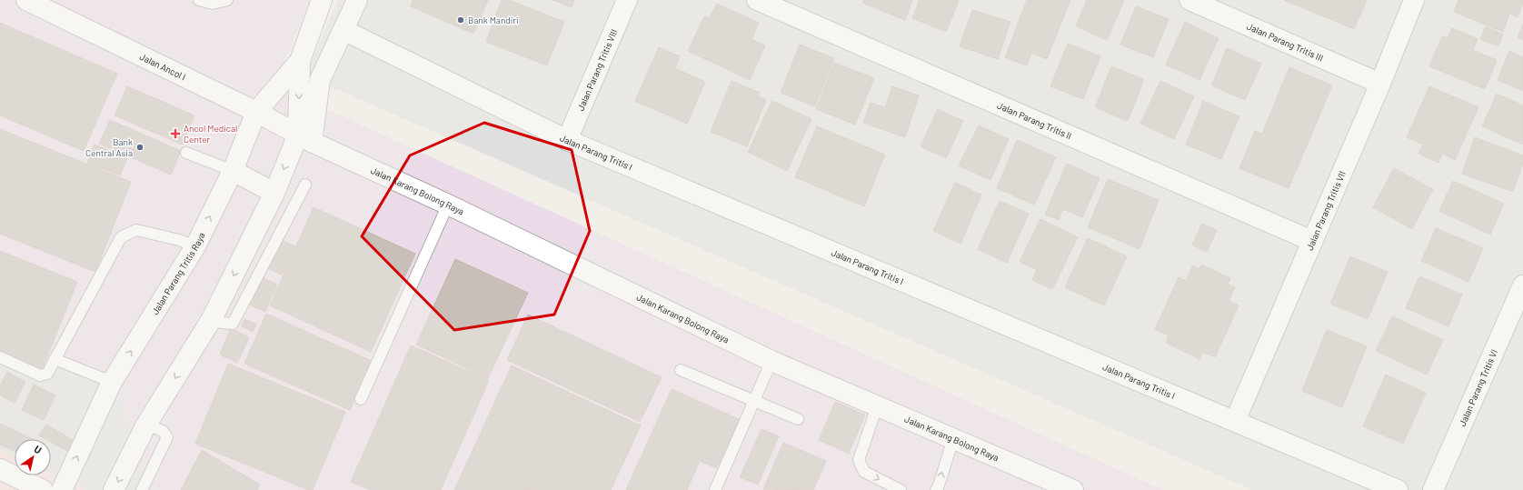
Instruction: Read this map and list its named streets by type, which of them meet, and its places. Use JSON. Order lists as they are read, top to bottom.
{
  "streets": {
    "street": [
      "Jalan Parang Tritis III",
      "Jalan Ancol I",
      "Jalan Parang Tritis VIII",
      "Jalan Parang Tritis II",
      "Jalan Parang Tritis I",
      "Jalan Karang Bolong Raya",
      "Jalan Parang Tritis VII",
      "Jalan Parang Tritis Raya",
      "Jalan Parang Tritis VI"
    ]
  },
  "crossings": [
    ["Jalan Parang Tritis III", "Jalan Parang Tritis VII"],
    ["Jalan Ancol I", "Jalan Karang Bolong Raya"],
    ["Jalan Ancol I", "Jalan Parang Tritis Raya"],
    ["Jalan Parang Tritis VIII", "Jalan Parang Tritis I"],
    ["Jalan Parang Tritis II", "Jalan Parang Tritis VII"],
    ["Jalan Parang Tritis I", "Jalan Parang Tritis VII"],
    ["Jalan Karang Bolong Raya", "Jalan Parang Tritis Raya"]
  ],
  "places": {
    "other": ["Bank Mandiri", "Bank Central Asia"],
    "health": ["Ancol Medical Center"]
  },
  "north": "top right"
}
